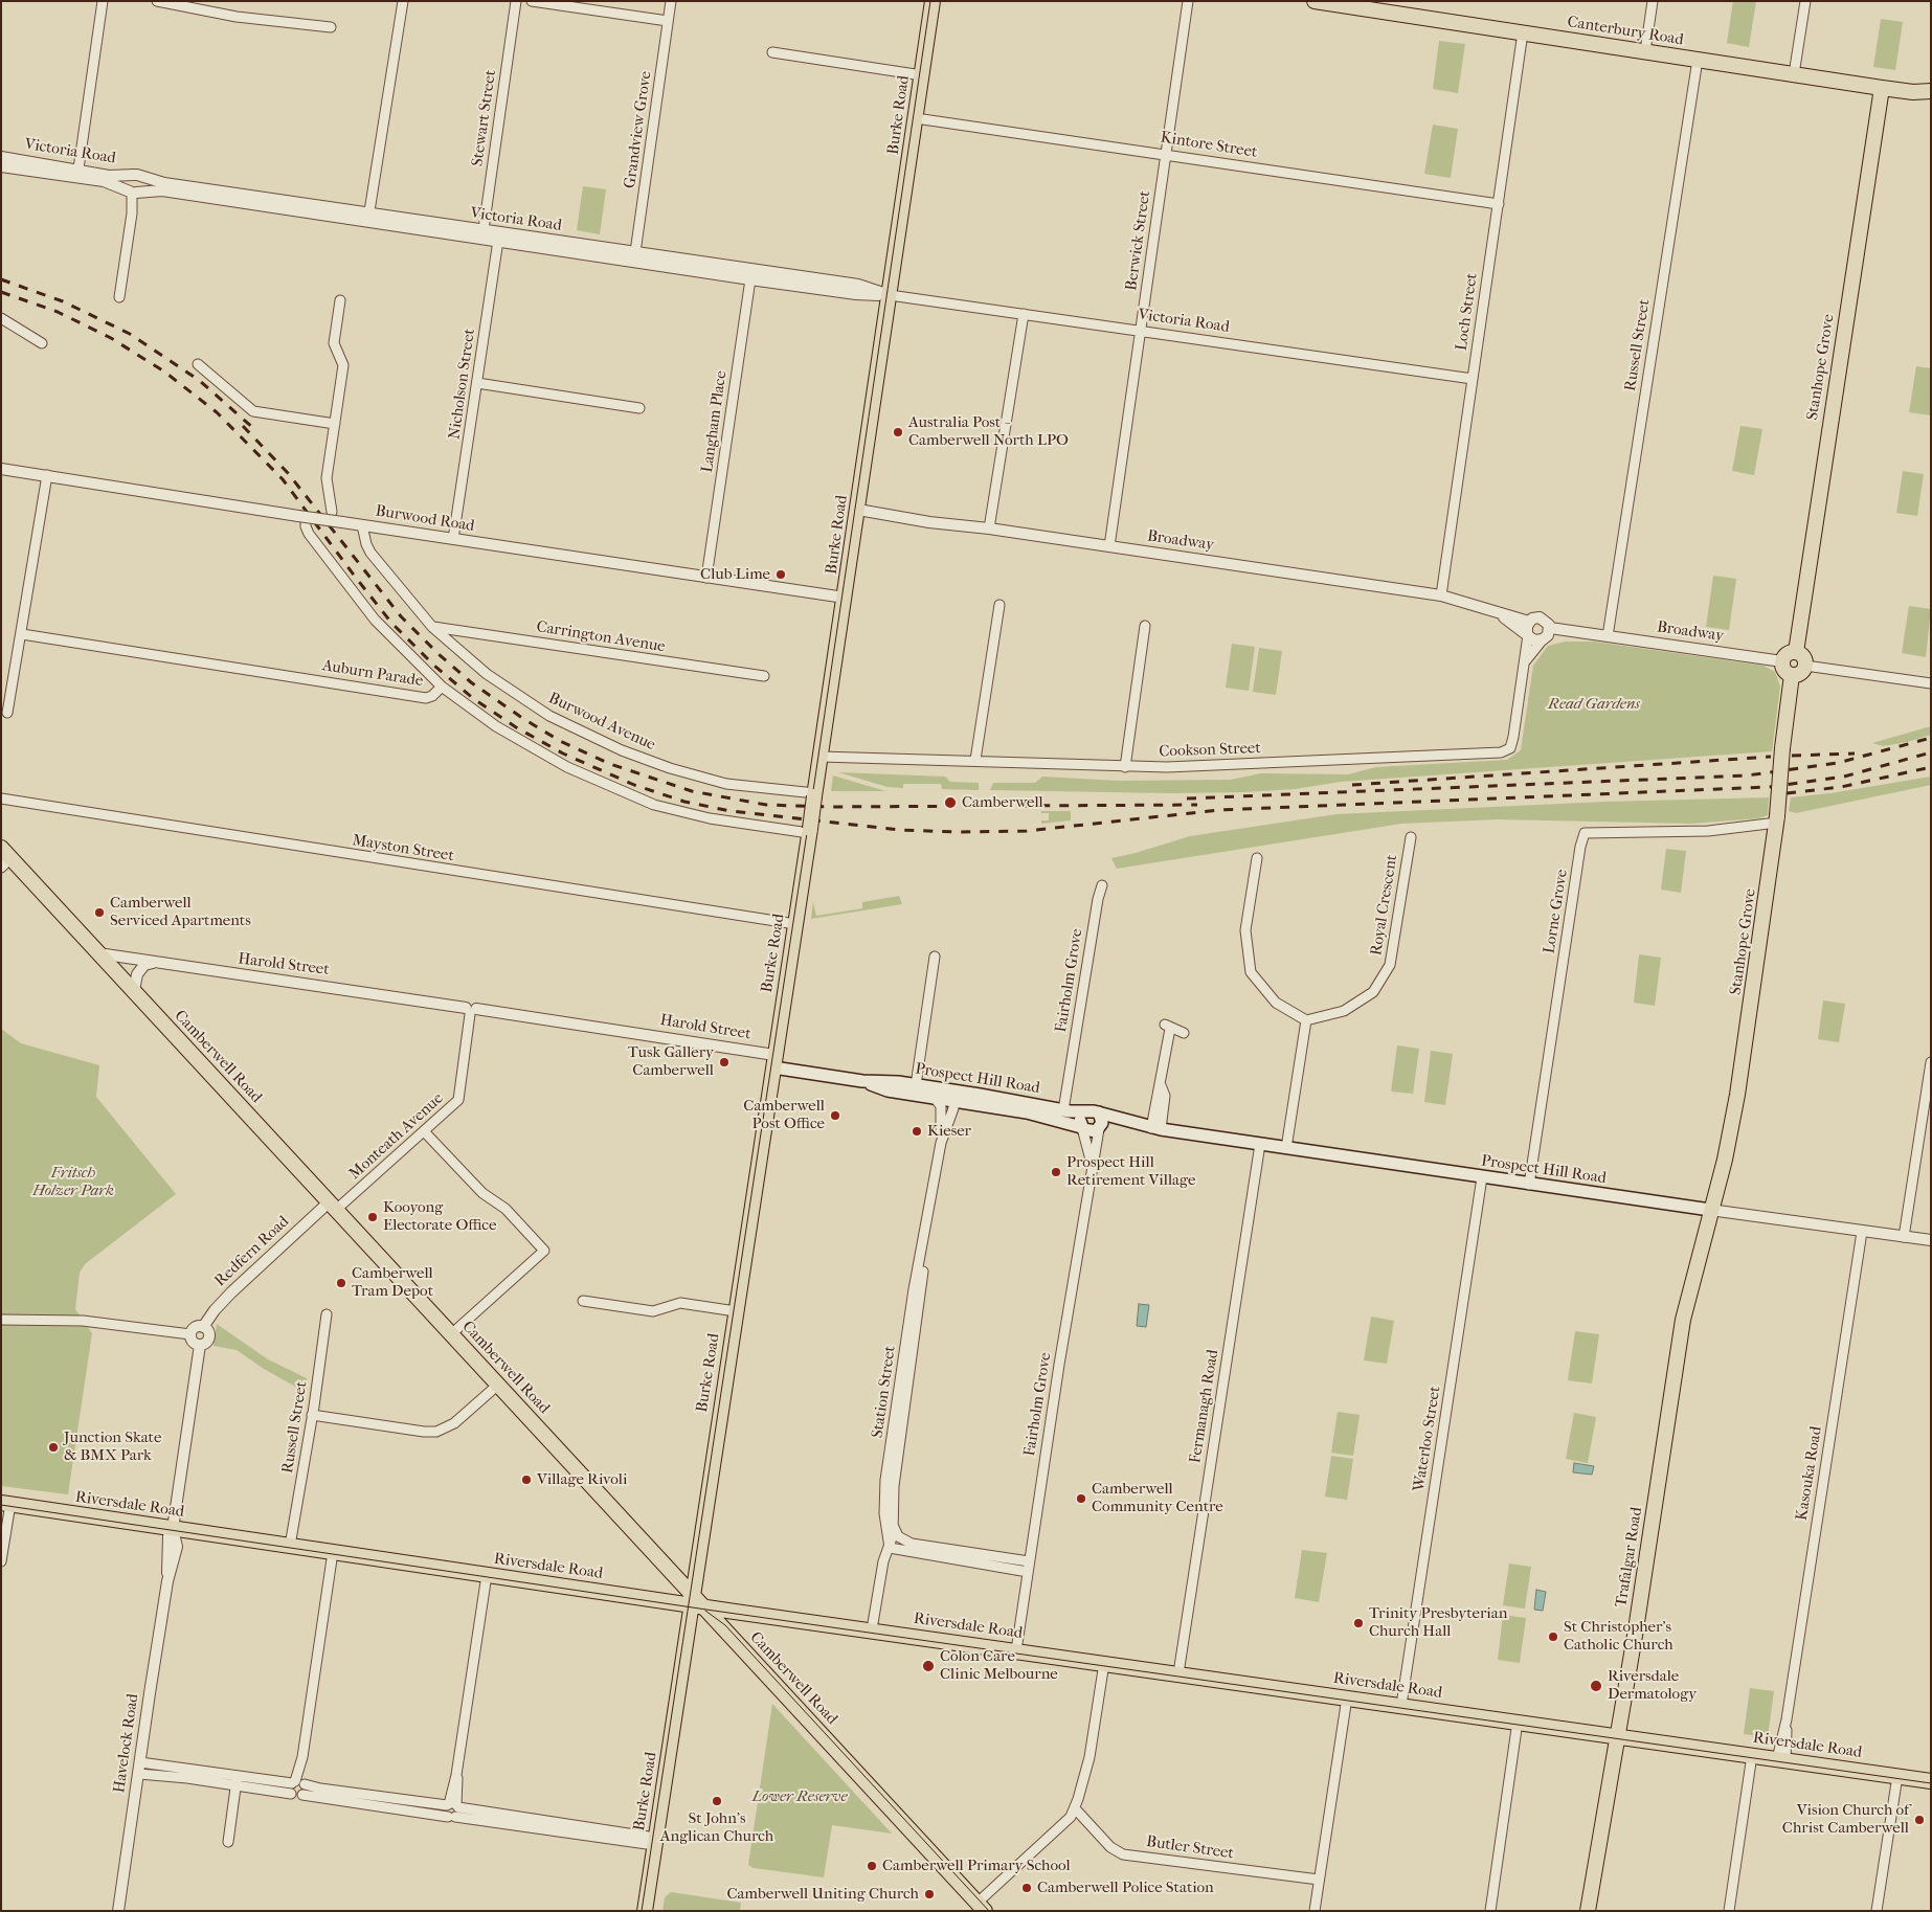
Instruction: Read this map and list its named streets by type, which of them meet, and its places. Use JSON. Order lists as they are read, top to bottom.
{
  "streets": {
    "main road": [
      "Canterbury Road",
      "Burke Road",
      "Stanhope Grove",
      "Camberwell Road",
      "Prospect Hill Road",
      "Riversdale Road",
      "Trafalgar Road"
    ],
    "street": [
      "Stewart Street",
      "Grandview Grove",
      "Kintore Street",
      "Victoria Road",
      "Berwick Street",
      "Loch Street",
      "Russell Street",
      "Nicholson Street",
      "Langham Place",
      "Burwood Road",
      "Broadway",
      "Carrington Avenue",
      "Auburn Parade",
      "Burwood Avenue",
      "Cookson Street",
      "Mayston Street",
      "Royal Crescent",
      "Lorne Grove",
      "Harold Street",
      "Fairholm Grove",
      "Monteath Avenue",
      "Redfern Road",
      "Station Street",
      "Fermanagh Road",
      "Waterloo Street",
      "Kasouka Road",
      "Havelock Road",
      "Butler Street"
    ]
  },
  "crossings": [
    ["Canterbury Road", "Loch Street"],
    ["Canterbury Road", "Russell Street"],
    ["Canterbury Road", "Stanhope Grove"],
    ["Burke Road", "Kintore Street"],
    ["Burke Road", "Victoria Road"],
    ["Burke Road", "Burwood Road"],
    ["Burke Road", "Broadway"],
    ["Burke Road", "Auburn Parade"],
    ["Burke Road", "Burwood Avenue"],
    ["Burke Road", "Cookson Street"],
    ["Burke Road", "Mayston Street"],
    ["Burke Road", "Harold Street"],
    ["Burke Road", "Camberwell Road"],
    ["Burke Road", "Prospect Hill Road"],
    ["Burke Road", "Riversdale Road"],
    ["Stewart Street", "Victoria Road"],
    ["Grandview Grove", "Victoria Road"],
    ["Kintore Street", "Berwick Street"],
    ["Kintore Street", "Loch Street"],
    ["Victoria Road", "Berwick Street"],
    ["Victoria Road", "Loch Street"],
    ["Victoria Road", "Nicholson Street"],
    ["Victoria Road", "Langham Place"],
    ["Berwick Street", "Broadway"],
    ["Loch Street", "Broadway"],
    ["Russell Street", "Broadway"],
    ["Russell Street", "Riversdale Road"],
    ["Stanhope Grove", "Broadway"],
    ["Stanhope Grove", "Lorne Grove"],
    ["Stanhope Grove", "Prospect Hill Road"],
    ["Stanhope Grove", "Trafalgar Road"],
    ["Nicholson Street", "Burwood Road"],
    ["Langham Place", "Burwood Road"],
    ["Burwood Road", "Burwood Avenue"],
    ["Broadway", "Cookson Street"],
    ["Carrington Avenue", "Burwood Avenue"],
    ["Lorne Grove", "Prospect Hill Road"],
    ["Harold Street", "Camberwell Road"],
    ["Harold Street", "Prospect Hill Road"],
    ["Harold Street", "Monteath Avenue"],
    ["Fairholm Grove", "Prospect Hill Road"],
    ["Fairholm Grove", "Riversdale Road"],
    ["Camberwell Road", "Monteath Avenue"],
    ["Camberwell Road", "Redfern Road"],
    ["Camberwell Road", "Riversdale Road"],
    ["Prospect Hill Road", "Station Street"],
    ["Prospect Hill Road", "Fermanagh Road"],
    ["Prospect Hill Road", "Waterloo Street"],
    ["Prospect Hill Road", "Kasouka Road"],
    ["Prospect Hill Road", "Trafalgar Road"],
    ["Monteath Avenue", "Redfern Road"],
    ["Station Street", "Riversdale Road"],
    ["Fermanagh Road", "Riversdale Road"],
    ["Waterloo Street", "Riversdale Road"],
    ["Kasouka Road", "Riversdale Road"],
    ["Riversdale Road", "Trafalgar Road"],
    ["Riversdale Road", "Havelock Road"]
  ],
  "parks": ["Read Gardens", "Fritsch Holzer Park", "Lower Reserve"],
  "places": [
    "Australia Post - Camberwell North LPO",
    "Club Lime",
    "Camberwell",
    "Camberwell Serviced Apartments",
    "Tusk Gallery Camberwell",
    "Camberwell Post Office",
    "Kieser",
    "Prospect Hill Retirement Village",
    "Kooyong Electorate Office",
    "Camberwell Tram Depot",
    "Junction Skate & BMX Park",
    "Village Rivoli",
    "Camberwell Community Centre",
    "Trinity Presbyterian Church Hall",
    "St Christopher's Catholic Church",
    "Colon Care Clinic Melbourne",
    "Riversdale Dermatology",
    "St John's Anglican Church",
    "Vision Church of Christ Camberwell",
    "Camberwell Primary School",
    "Camberwell Police Station",
    "Camberwell Uniting Church"
  ]
}
